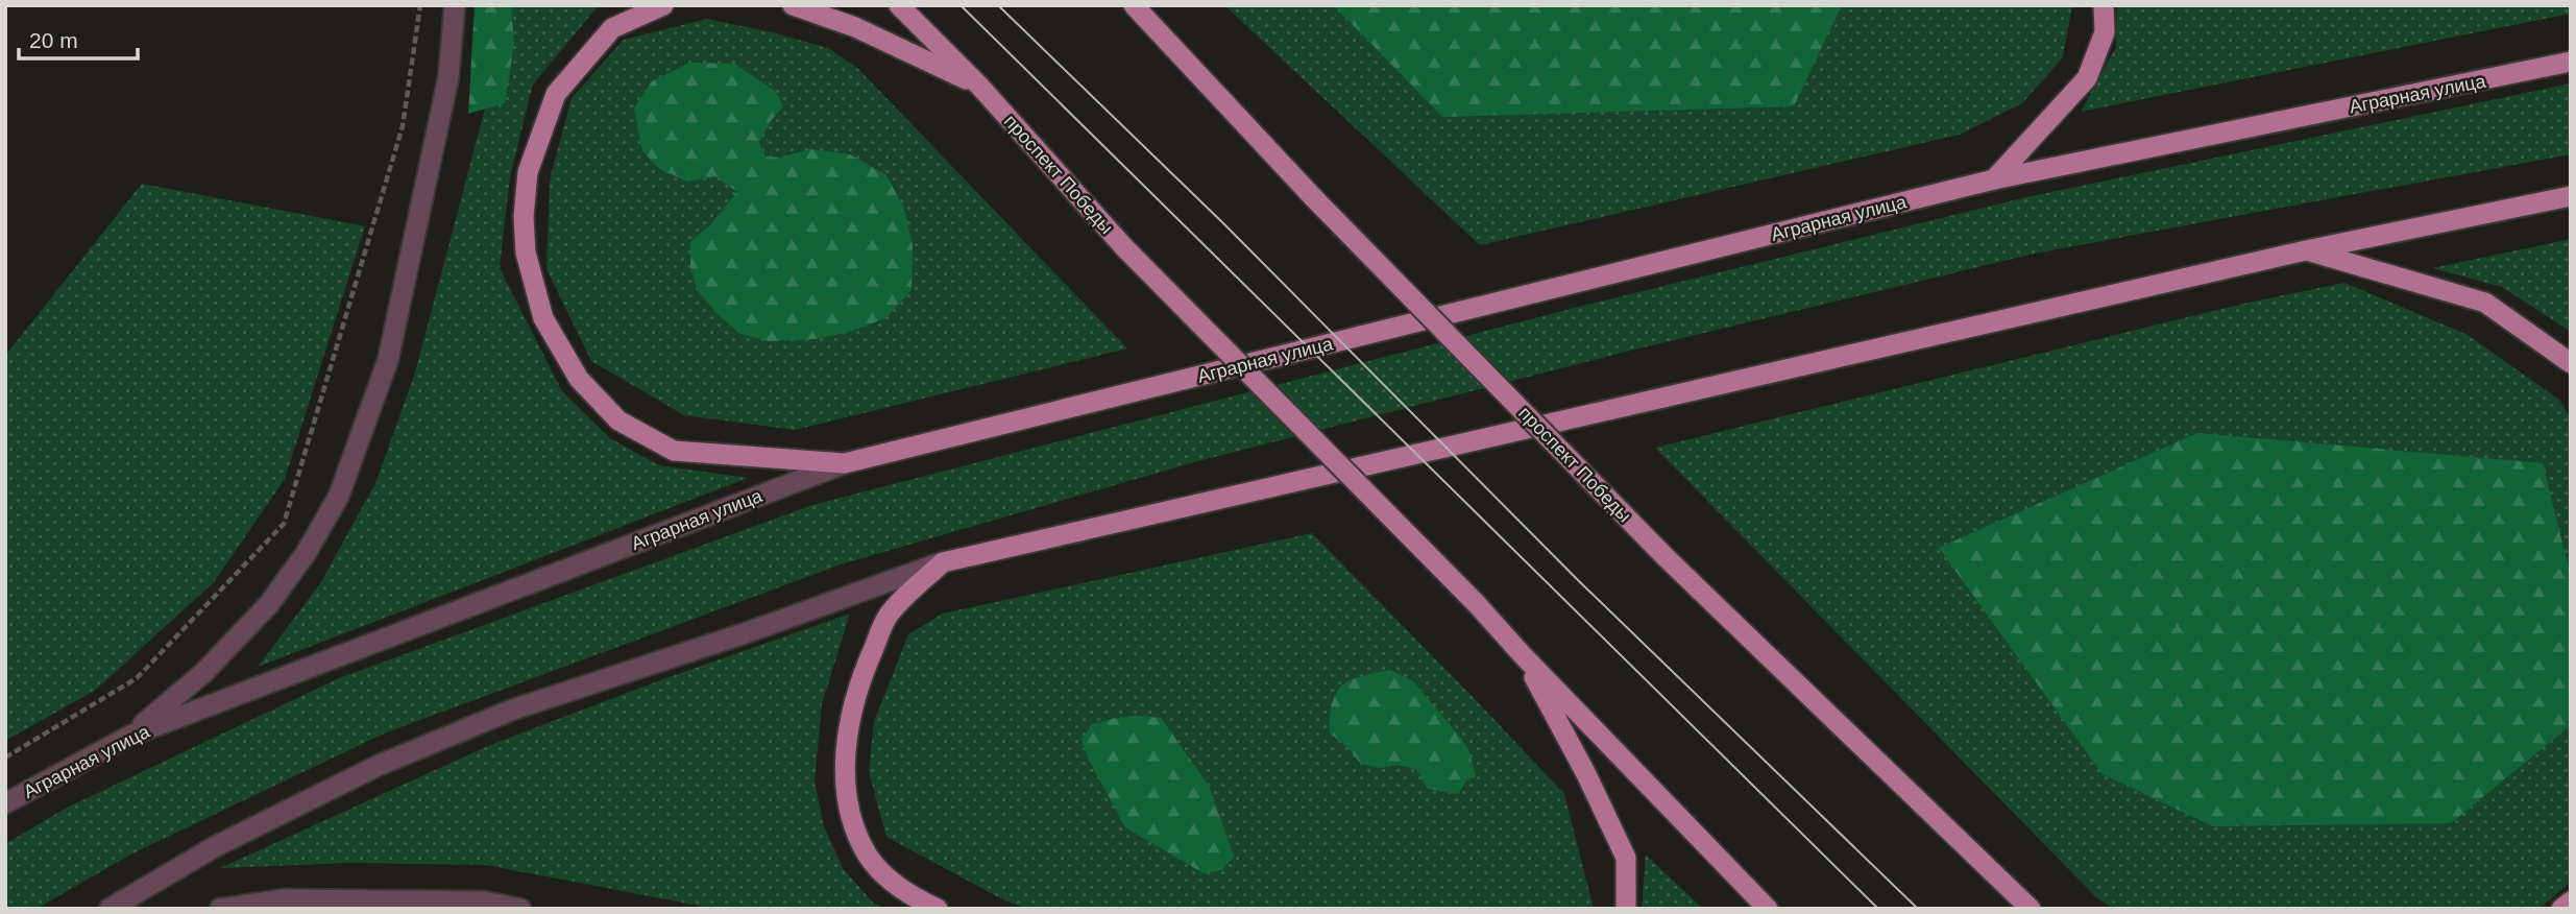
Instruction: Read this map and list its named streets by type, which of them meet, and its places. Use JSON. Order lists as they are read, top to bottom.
{
  "streets": {
    "main road": ["Аграрная улица", "проспект Победы"]
  },
  "scale_bar": "20 m"
}
